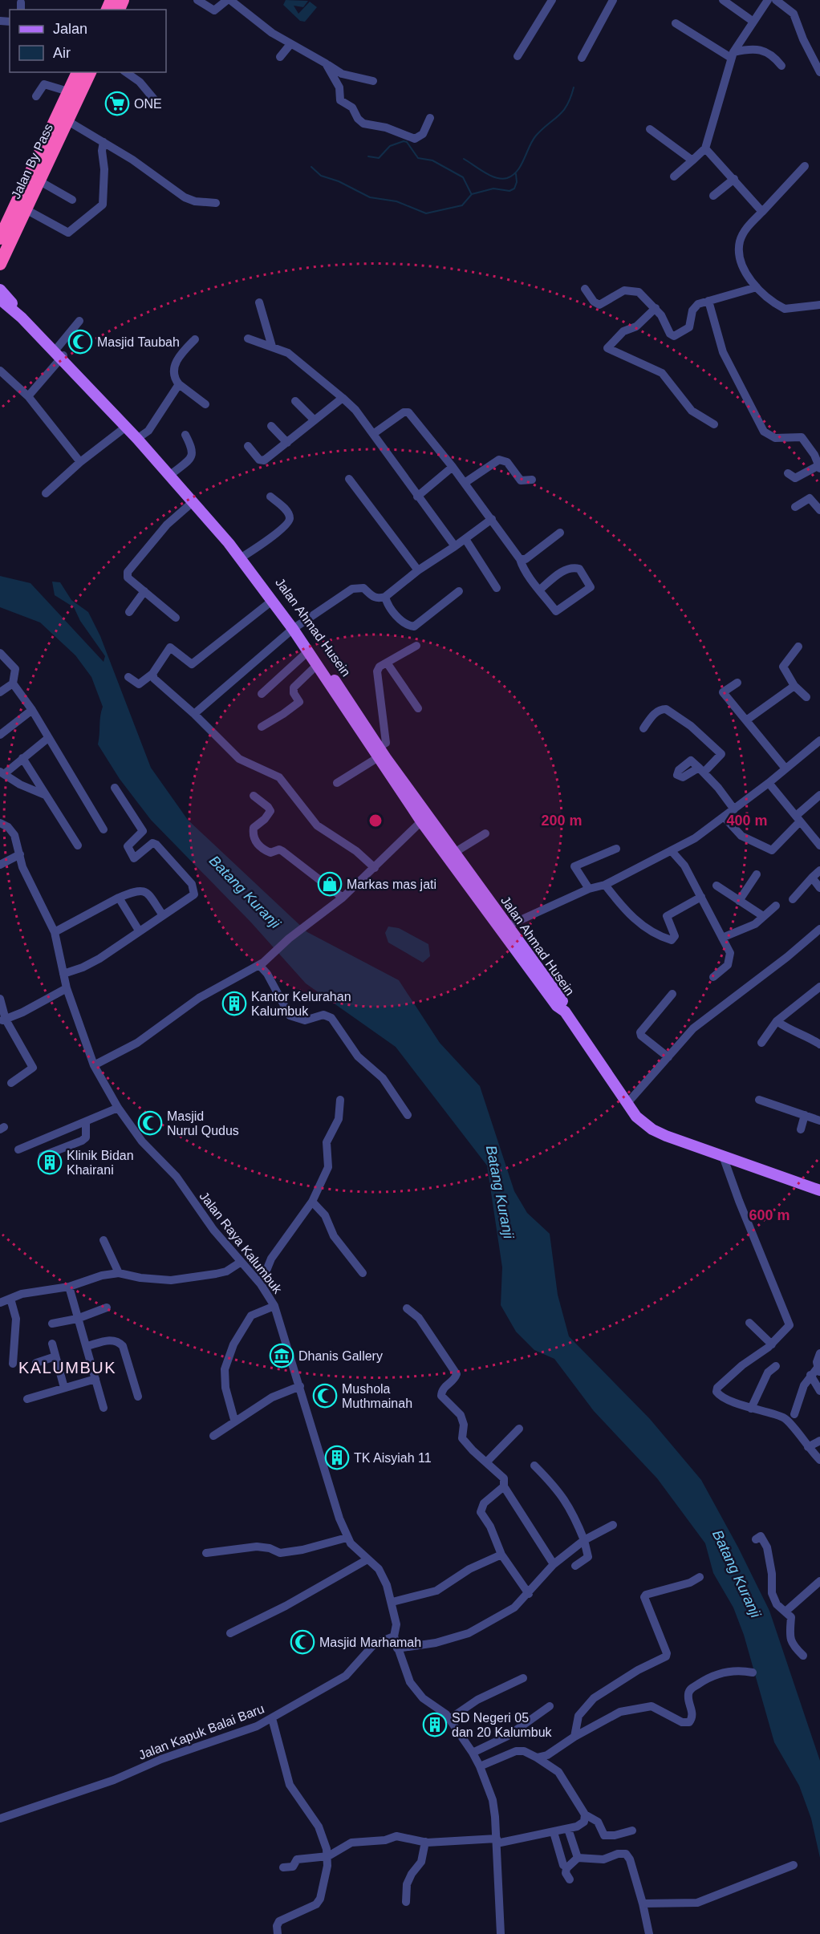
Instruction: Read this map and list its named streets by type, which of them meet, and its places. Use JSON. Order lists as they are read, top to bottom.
{
  "streets": {
    "highway": ["Jalan By Pass"],
    "main road": ["Jalan Ahmad Husein"],
    "street": ["Jalan Raya Kalumbuk", "Jalan Kapuk Balai Baru"]
  },
  "crossings": [
    ["Jalan Raya Kalumbuk", "Jalan Kapuk Balai Baru"]
  ],
  "districts": ["KALUMBUK"],
  "water": ["Batang Kuranji"],
  "places": {
    "supermarket": ["ONE"],
    "mosque": [
      "Masjid Taubah",
      "Masjid Nurul Qudus",
      "Mushola Muthmainah",
      "Masjid Marhamah"
    ],
    "shop": ["Markas mas jati"],
    "building": [
      "Kantor Kelurahan Kalumbuk",
      "Klinik Bidan Khairani",
      "TK Aisyiah 11",
      "SD Negeri 05 dan 20 Kalumbuk"
    ],
    "museum": ["Dhanis Gallery"]
  },
  "legend": ["Jalan", "Air"],
  "rings": ["200 m", "400 m", "600 m"]
}
